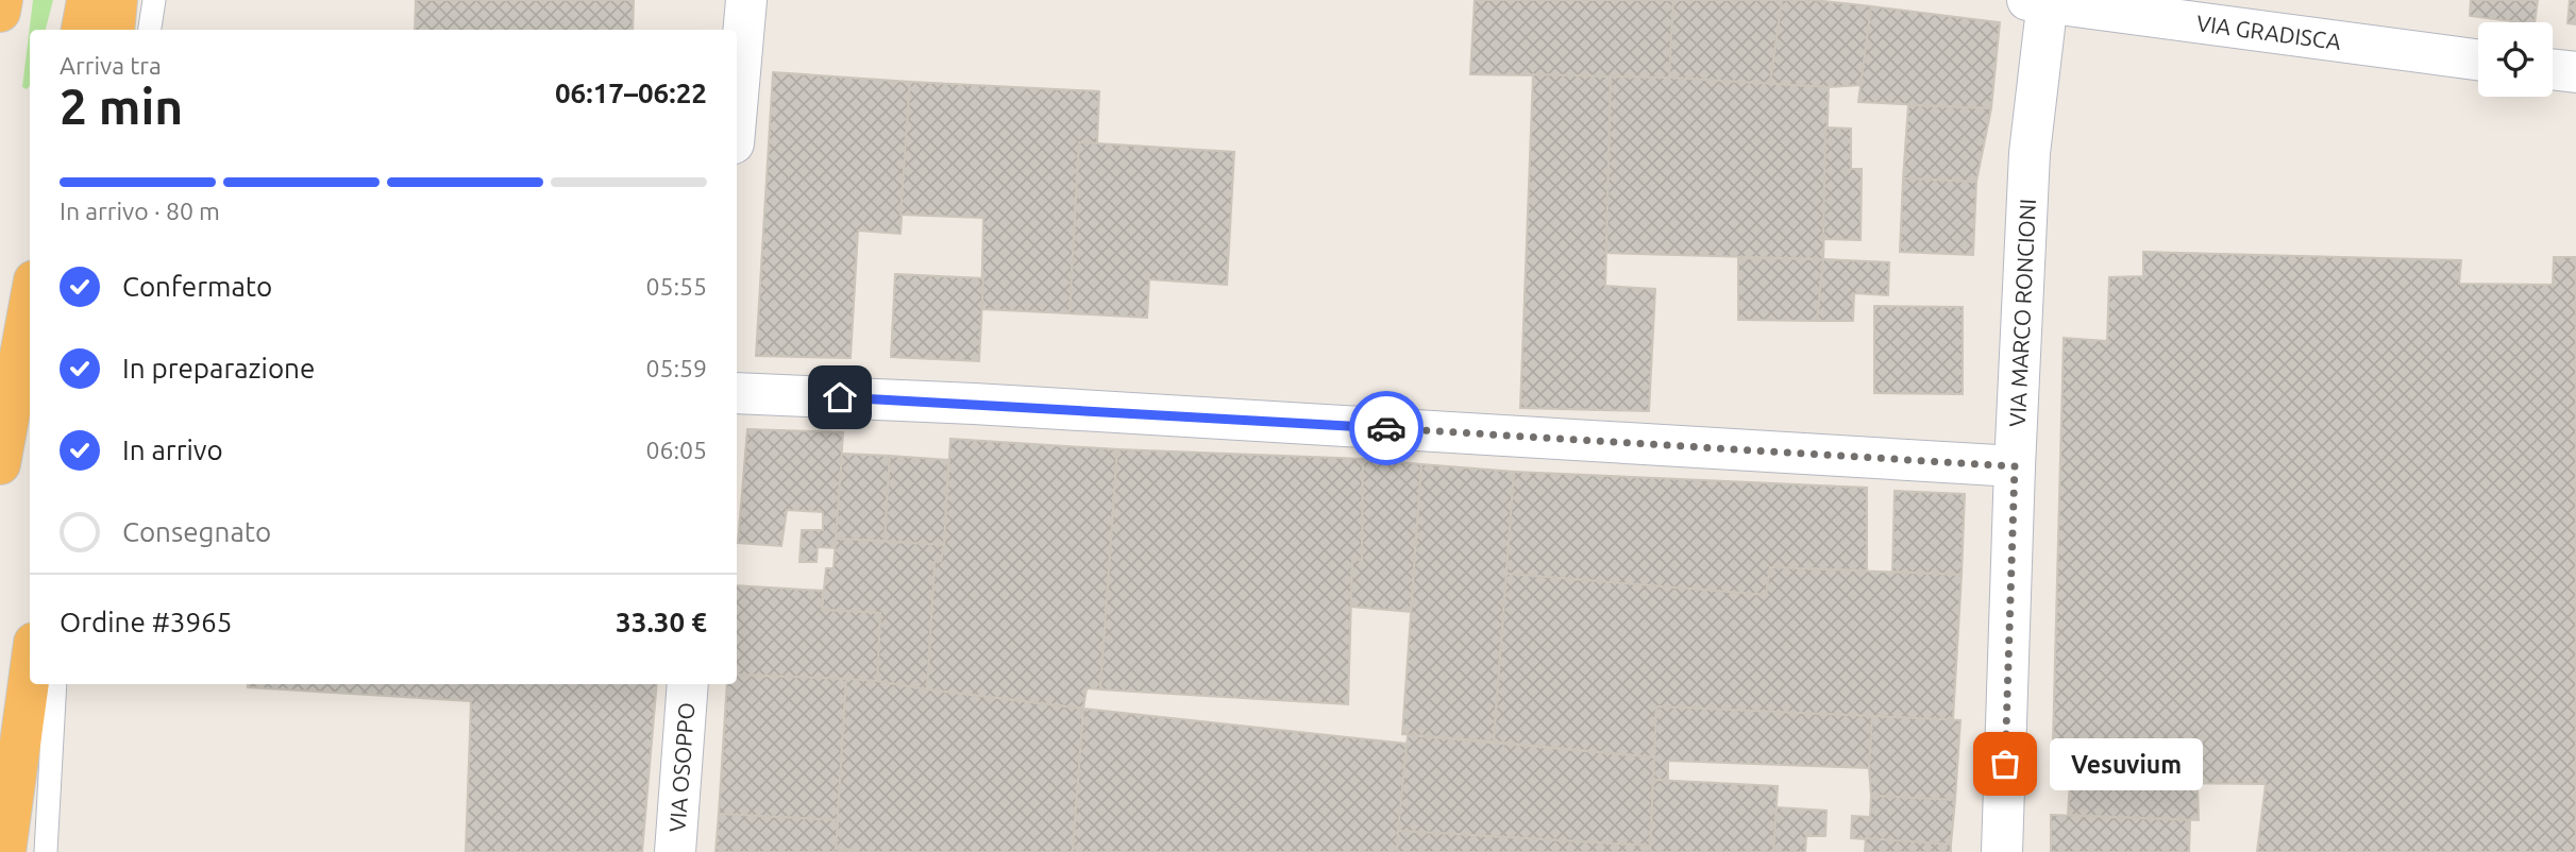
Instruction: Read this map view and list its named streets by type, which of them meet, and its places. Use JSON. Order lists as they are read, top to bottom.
{
  "streets": {
    "street": ["VIA GRADISCA", "VIA MARCO RONCIONI", "VIA OSOPPO"]
  },
  "crossings": [
    ["VIA GRADISCA", "VIA MARCO RONCIONI"]
  ],
  "places": ["Vesuvium"],
  "page": {
    "heading": ["2 min", "Arriva tra", "06:17–06:22"],
    "panel": ["Ordine #3965", "33.30 €"],
    "bar": "In arrivo · 80 m",
    "list": [
      ["Confermato", "05:55"],
      ["In preparazione", "05:59"],
      ["In arrivo", "06:05"],
      "Consegnato"
    ],
    "bubble": "Vesuvium"
  }
}
